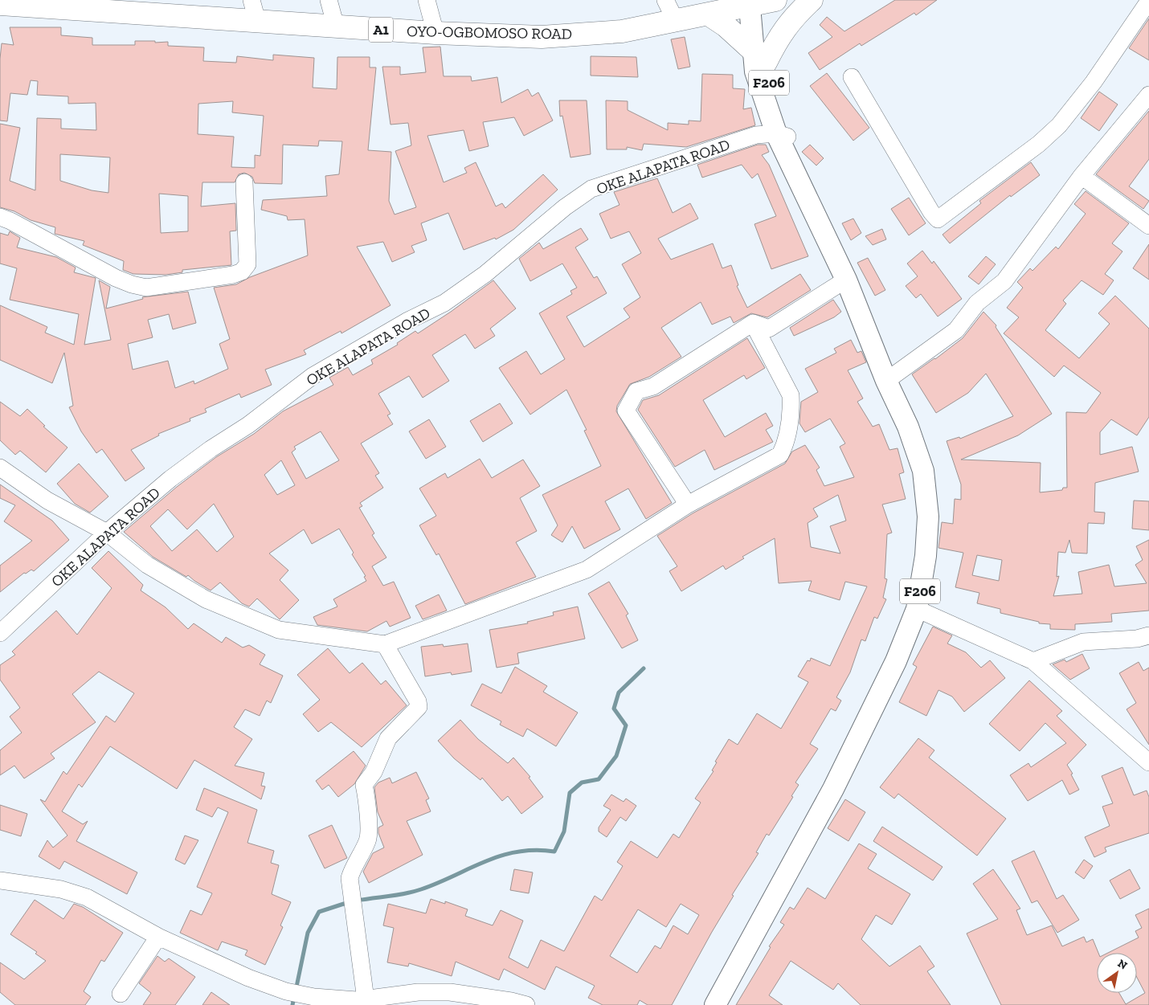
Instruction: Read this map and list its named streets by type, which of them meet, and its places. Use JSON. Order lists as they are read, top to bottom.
{
  "streets": {
    "highway": ["A1", "OYO-OGBOMOSO ROAD"],
    "main road": ["F206"],
    "street": ["OKE ALAPATA ROAD"]
  },
  "crossings": [
    ["OYO-OGBOMOSO ROAD", "F206"],
    ["F206", "OKE ALAPATA ROAD"]
  ],
  "north": "top right"
}
